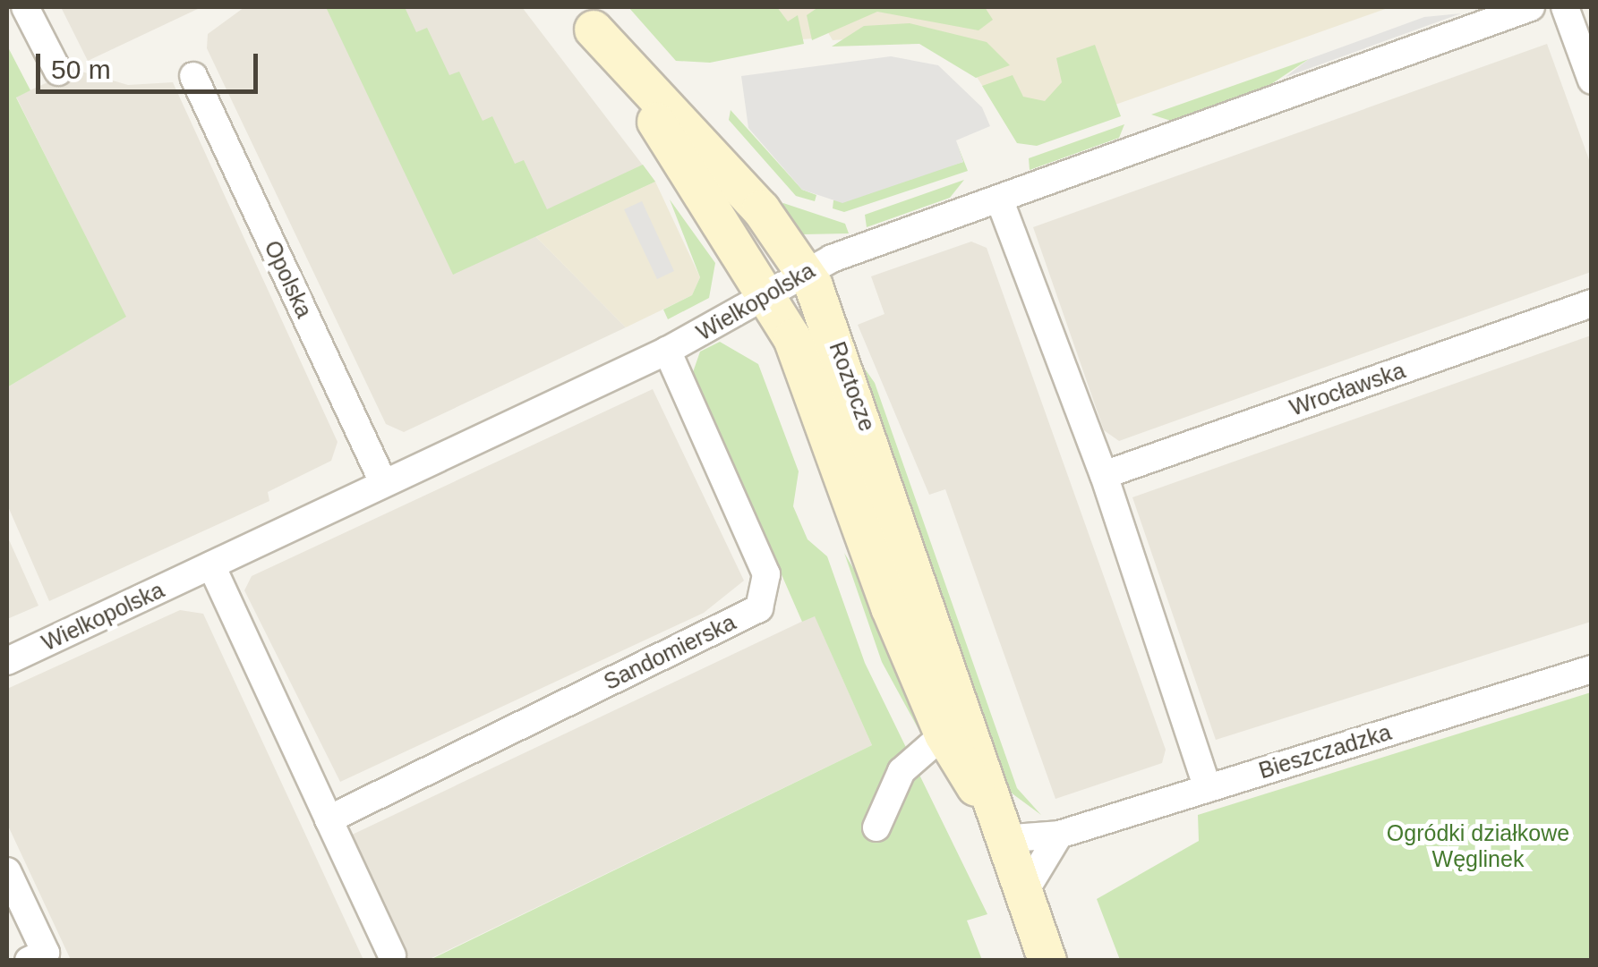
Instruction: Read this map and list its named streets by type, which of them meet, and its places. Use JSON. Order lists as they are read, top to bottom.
{
  "streets": {
    "street": [
      "Opolska",
      "Wielkopolska",
      "Roztocze",
      "Wrocławska",
      "Sandomierska",
      "Bieszczadzka"
    ]
  },
  "crossings": [
    ["Opolska", "Wielkopolska"],
    ["Wielkopolska", "Roztocze"],
    ["Wielkopolska", "Sandomierska"],
    ["Roztocze", "Bieszczadzka"]
  ],
  "parks": ["Ogródki działkowe Węglinek"],
  "scale_bar": "50 m"
}
